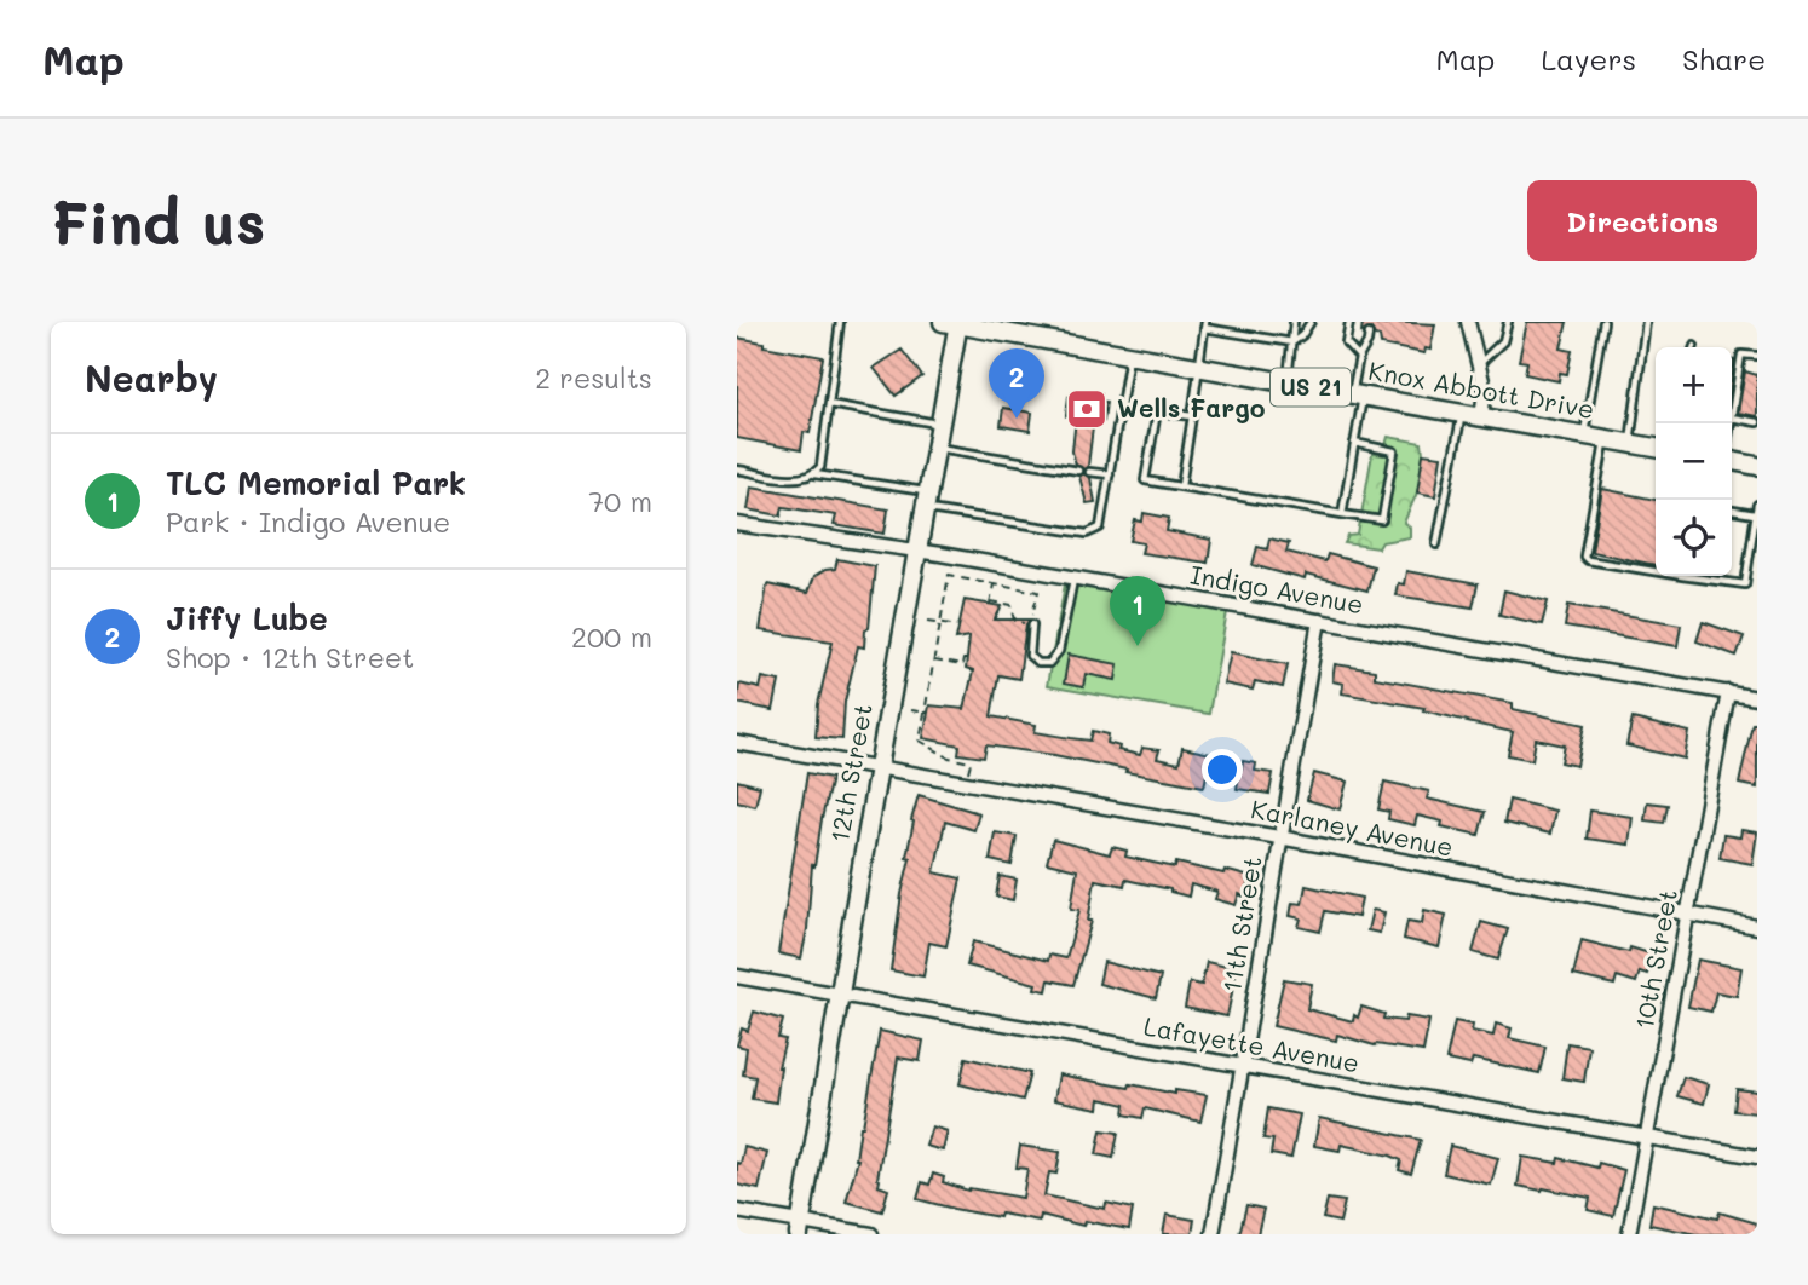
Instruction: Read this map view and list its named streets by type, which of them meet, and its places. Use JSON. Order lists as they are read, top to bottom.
{
  "streets": {
    "main road": ["US 21", "Knox Abbott Drive", "12th Street"],
    "street": [
      "Indigo Avenue",
      "Karlaney Avenue",
      "11th Street",
      "10th Street",
      "Lafayette Avenue"
    ]
  },
  "crossings": [
    ["Knox Abbott Drive", "12th Street"],
    ["Indigo Avenue", "12th Street"],
    ["Indigo Avenue", "11th Street"],
    ["Indigo Avenue", "10th Street"],
    ["12th Street", "Karlaney Avenue"],
    ["12th Street", "Lafayette Avenue"],
    ["Karlaney Avenue", "11th Street"],
    ["Karlaney Avenue", "10th Street"],
    ["11th Street", "Lafayette Avenue"],
    ["10th Street", "Lafayette Avenue"]
  ],
  "places": {
    "bank": ["Wells Fargo"]
  },
  "page": {
    "header": "Map",
    "nav": ["Map", "Layers", "Share"],
    "buttons": "Directions",
    "title": "Find us",
    "heading": ["Nearby", "2 results"],
    "map_buttons": ["+", "−"],
    "pins": ["2", "1"],
    "list": [
      {
        "mark": "1",
        "name": "TLC Memorial Park",
        "note": "Park · Indigo Avenue",
        "value": "70 m"
      },
      {
        "mark": "2",
        "name": "Jiffy Lube",
        "note": "Shop · 12th Street",
        "value": "200 m"
      }
    ]
  }
}
